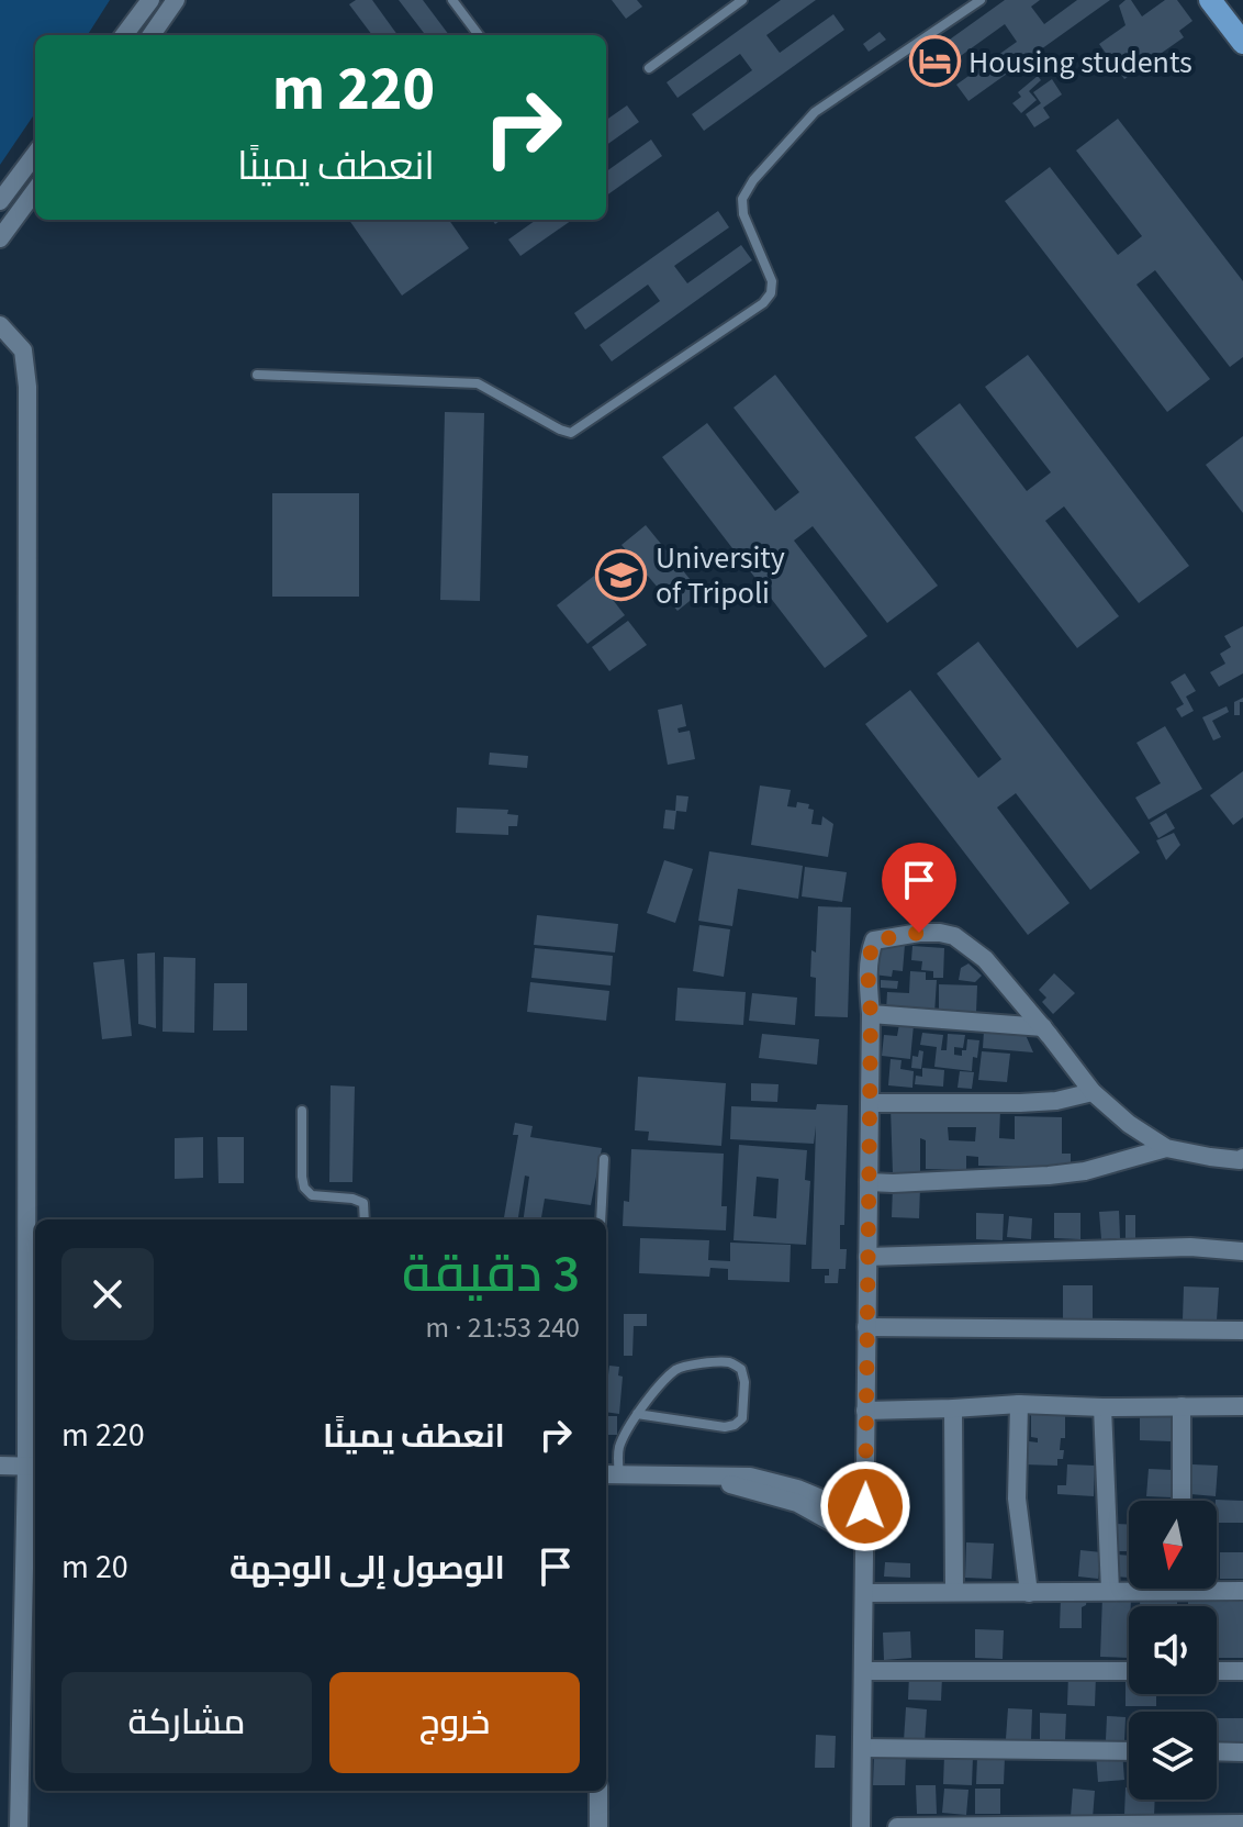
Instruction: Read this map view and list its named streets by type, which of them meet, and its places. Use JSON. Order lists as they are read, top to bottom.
{
  "places": {
    "hotel": ["Housing students"],
    "school or university": ["University of Tripoli"]
  },
  "north": "bottom",
  "page": {
    "turn": ["220 m", "انعطف يمينًا"],
    "heading": ["3 دقيقة", "240 m · 21:53"],
    "list": [
      {
        "name": "انعطف يمينًا",
        "value": "220 m"
      },
      {
        "name": "الوصول إلى الوجهة",
        "value": "20 m"
      }
    ],
    "buttons": ["خروج", "مشاركة"]
  }
}
